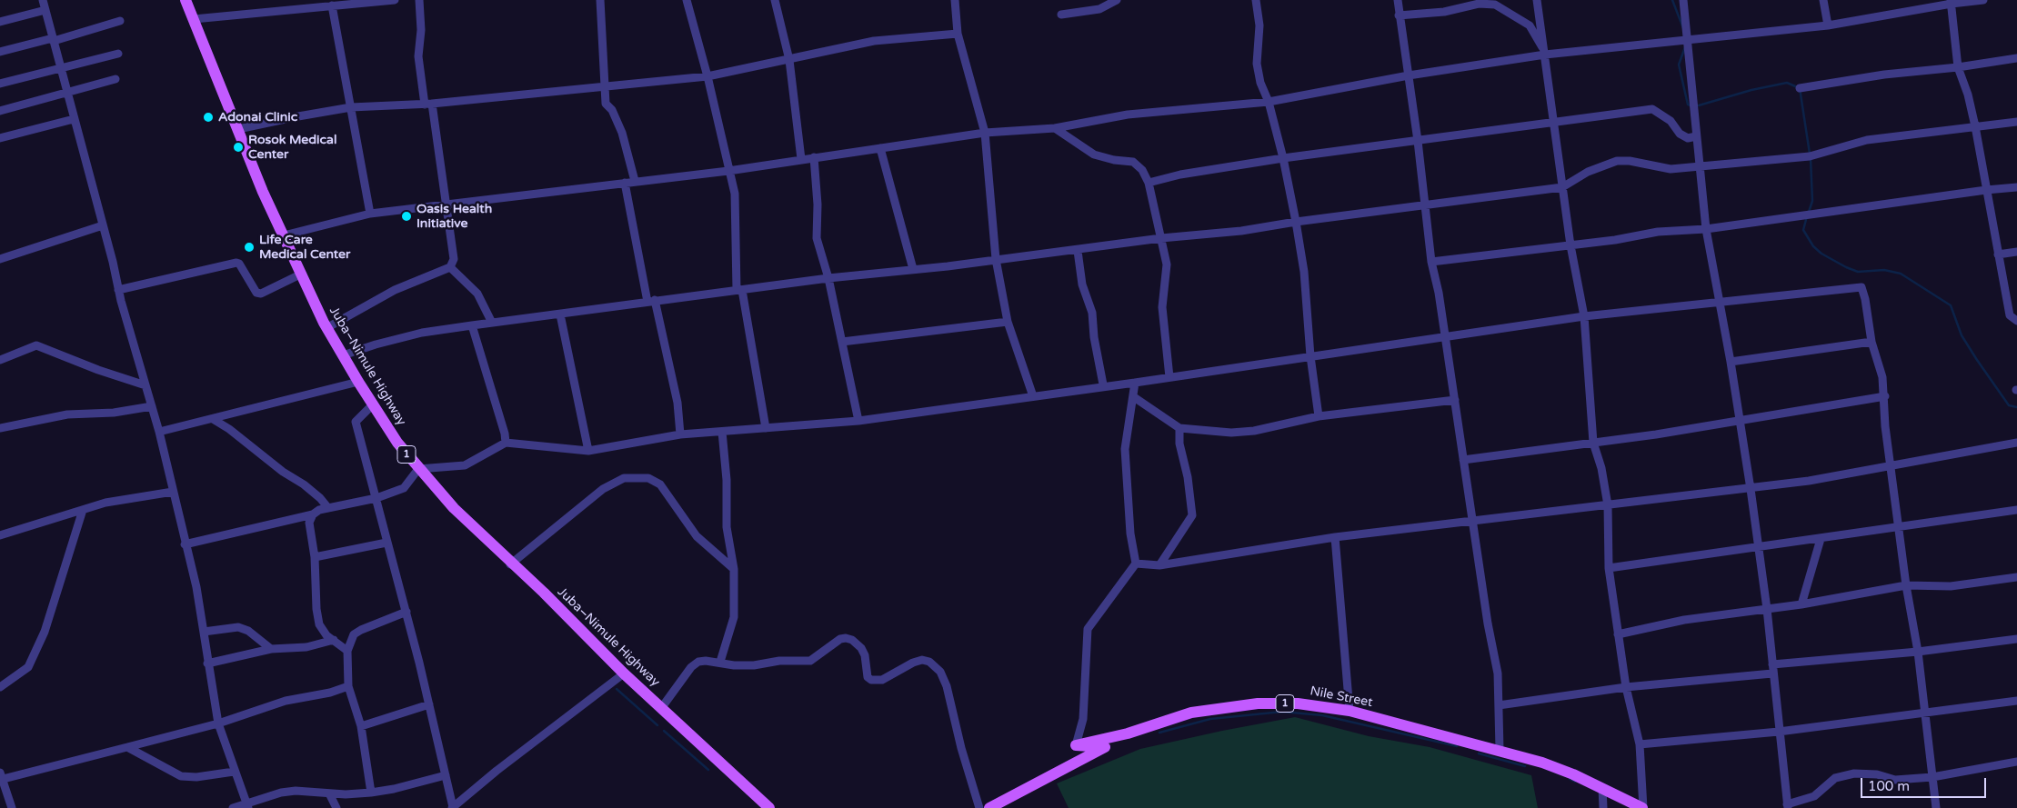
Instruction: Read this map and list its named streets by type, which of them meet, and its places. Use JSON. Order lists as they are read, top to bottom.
{
  "streets": {
    "main road": ["Juba–Nimule Highway", "1", "Nile Street"]
  },
  "places": [
    "Adonai Clinic",
    "Rosok Medical Center",
    "Oasis Health Initiative",
    "Life Care Medical Center"
  ],
  "scale_bar": "100 m"
}
